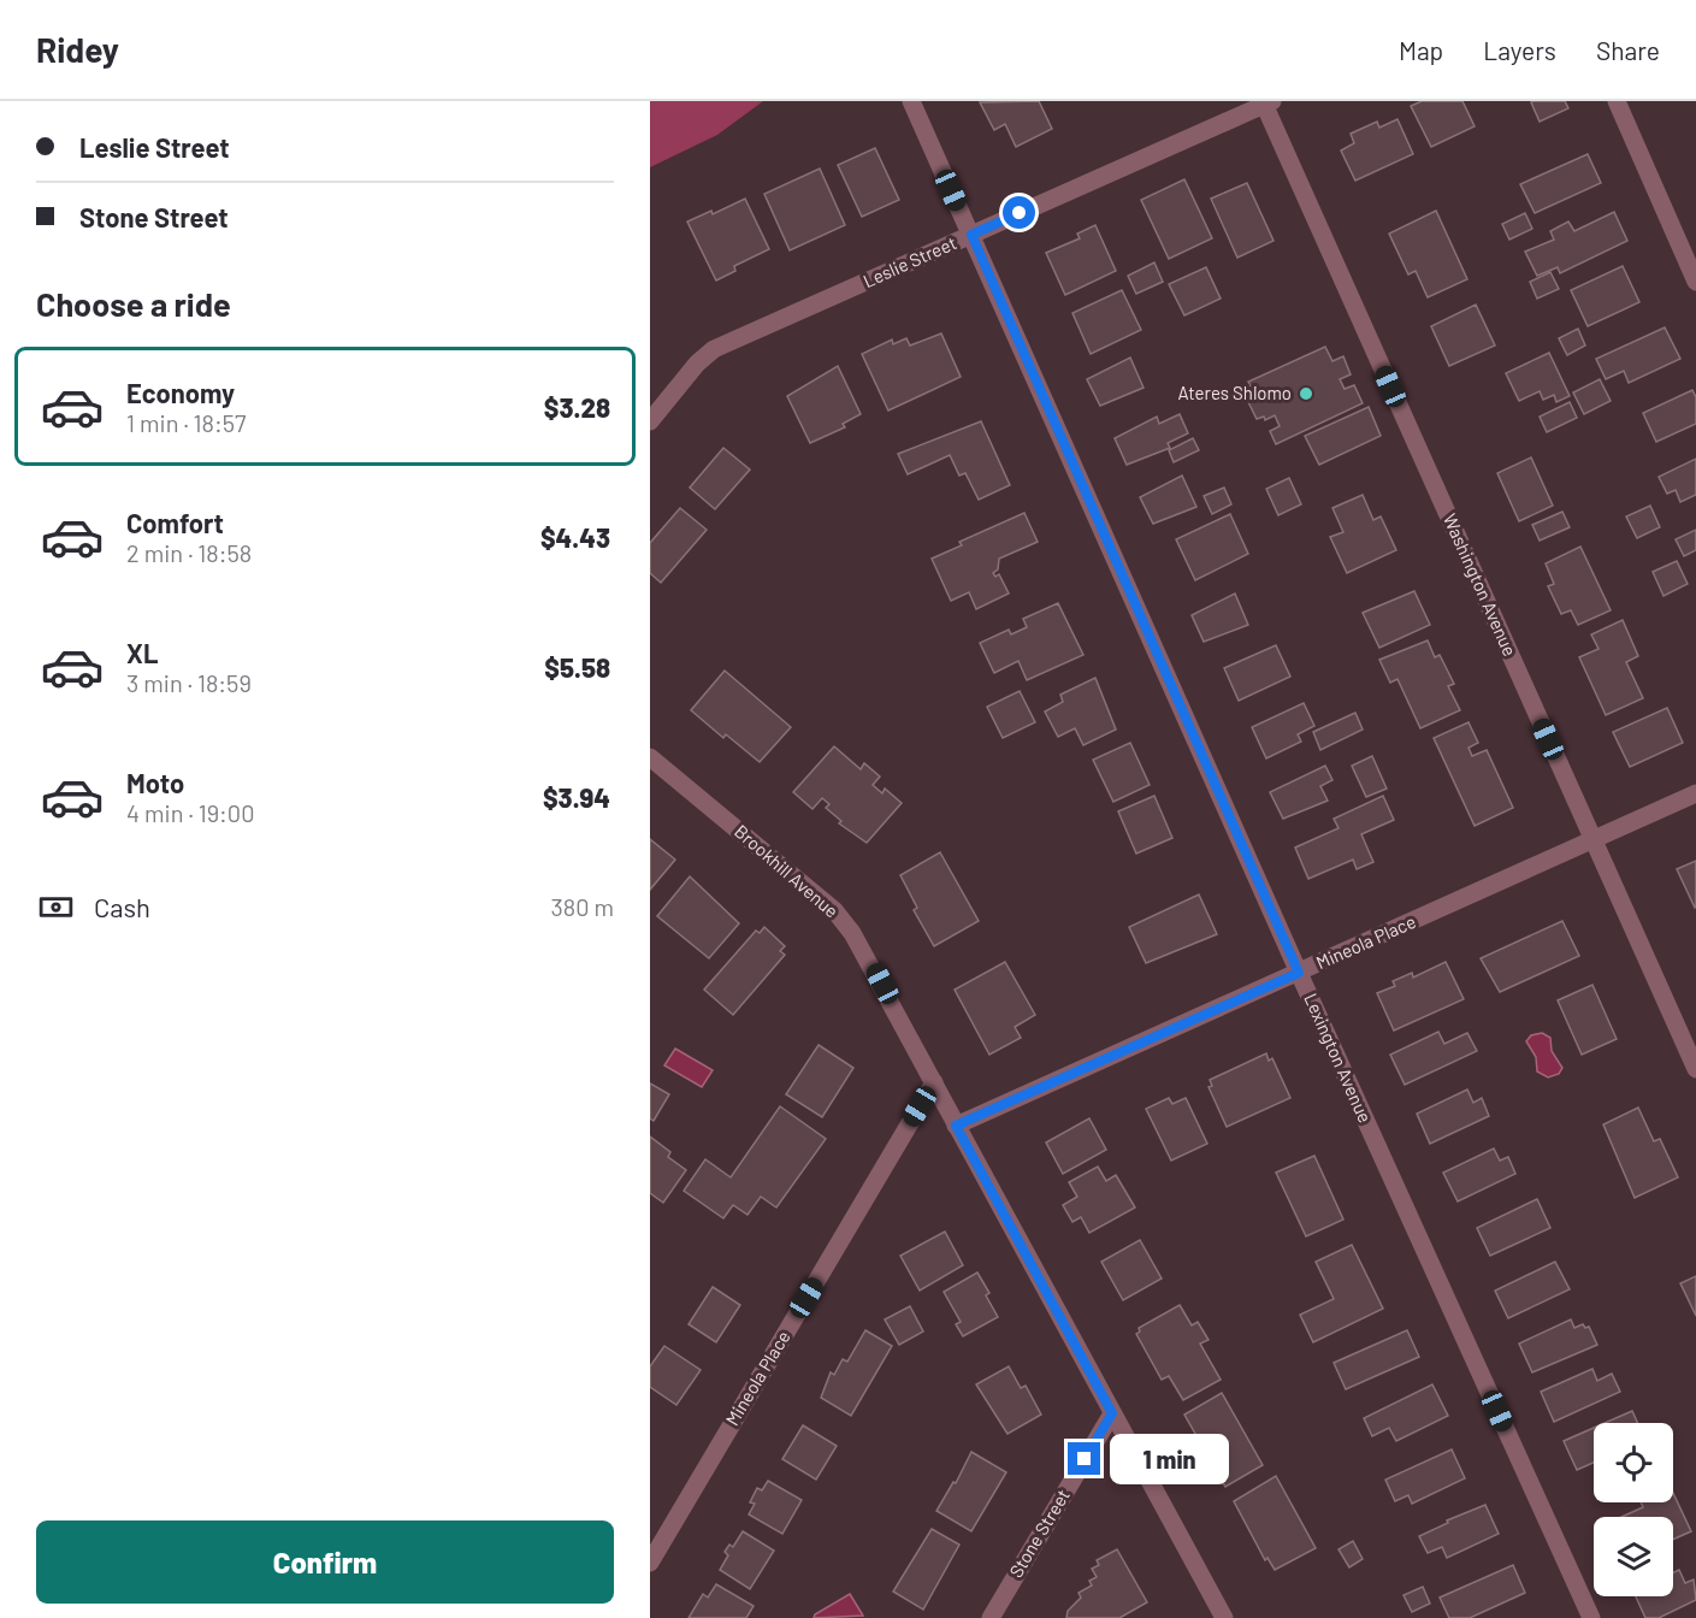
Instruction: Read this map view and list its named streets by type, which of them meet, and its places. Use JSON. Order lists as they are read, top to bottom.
{
  "streets": {
    "street": [
      "Leslie Street",
      "Washington Avenue",
      "Brookhill Avenue",
      "Mineola Place",
      "Lexington Avenue",
      "Stone Street"
    ]
  },
  "crossings": [
    ["Leslie Street", "Washington Avenue"],
    ["Leslie Street", "Lexington Avenue"],
    ["Washington Avenue", "Mineola Place"],
    ["Brookhill Avenue", "Mineola Place"],
    ["Brookhill Avenue", "Stone Street"],
    ["Mineola Place", "Lexington Avenue"]
  ],
  "places": ["Ateres Shlomo"],
  "page": {
    "header": "Ridey",
    "nav": ["Map", "Layers", "Share"],
    "banner": ["Leslie Street", "Stone Street"],
    "heading": "Choose a ride",
    "list": [
      {
        "name": "Economy",
        "note": "1 min · 18:57",
        "value": "$3.28"
      },
      {
        "name": "Comfort",
        "note": "2 min · 18:58",
        "value": "$4.43"
      },
      {
        "name": "XL",
        "note": "3 min · 18:59",
        "value": "$5.58"
      },
      {
        "name": "Moto",
        "note": "4 min · 19:00",
        "value": "$3.94"
      }
    ],
    "pay": ["Cash", "380 m"],
    "bubble": "1 min",
    "buttons": "Confirm"
  }
}
